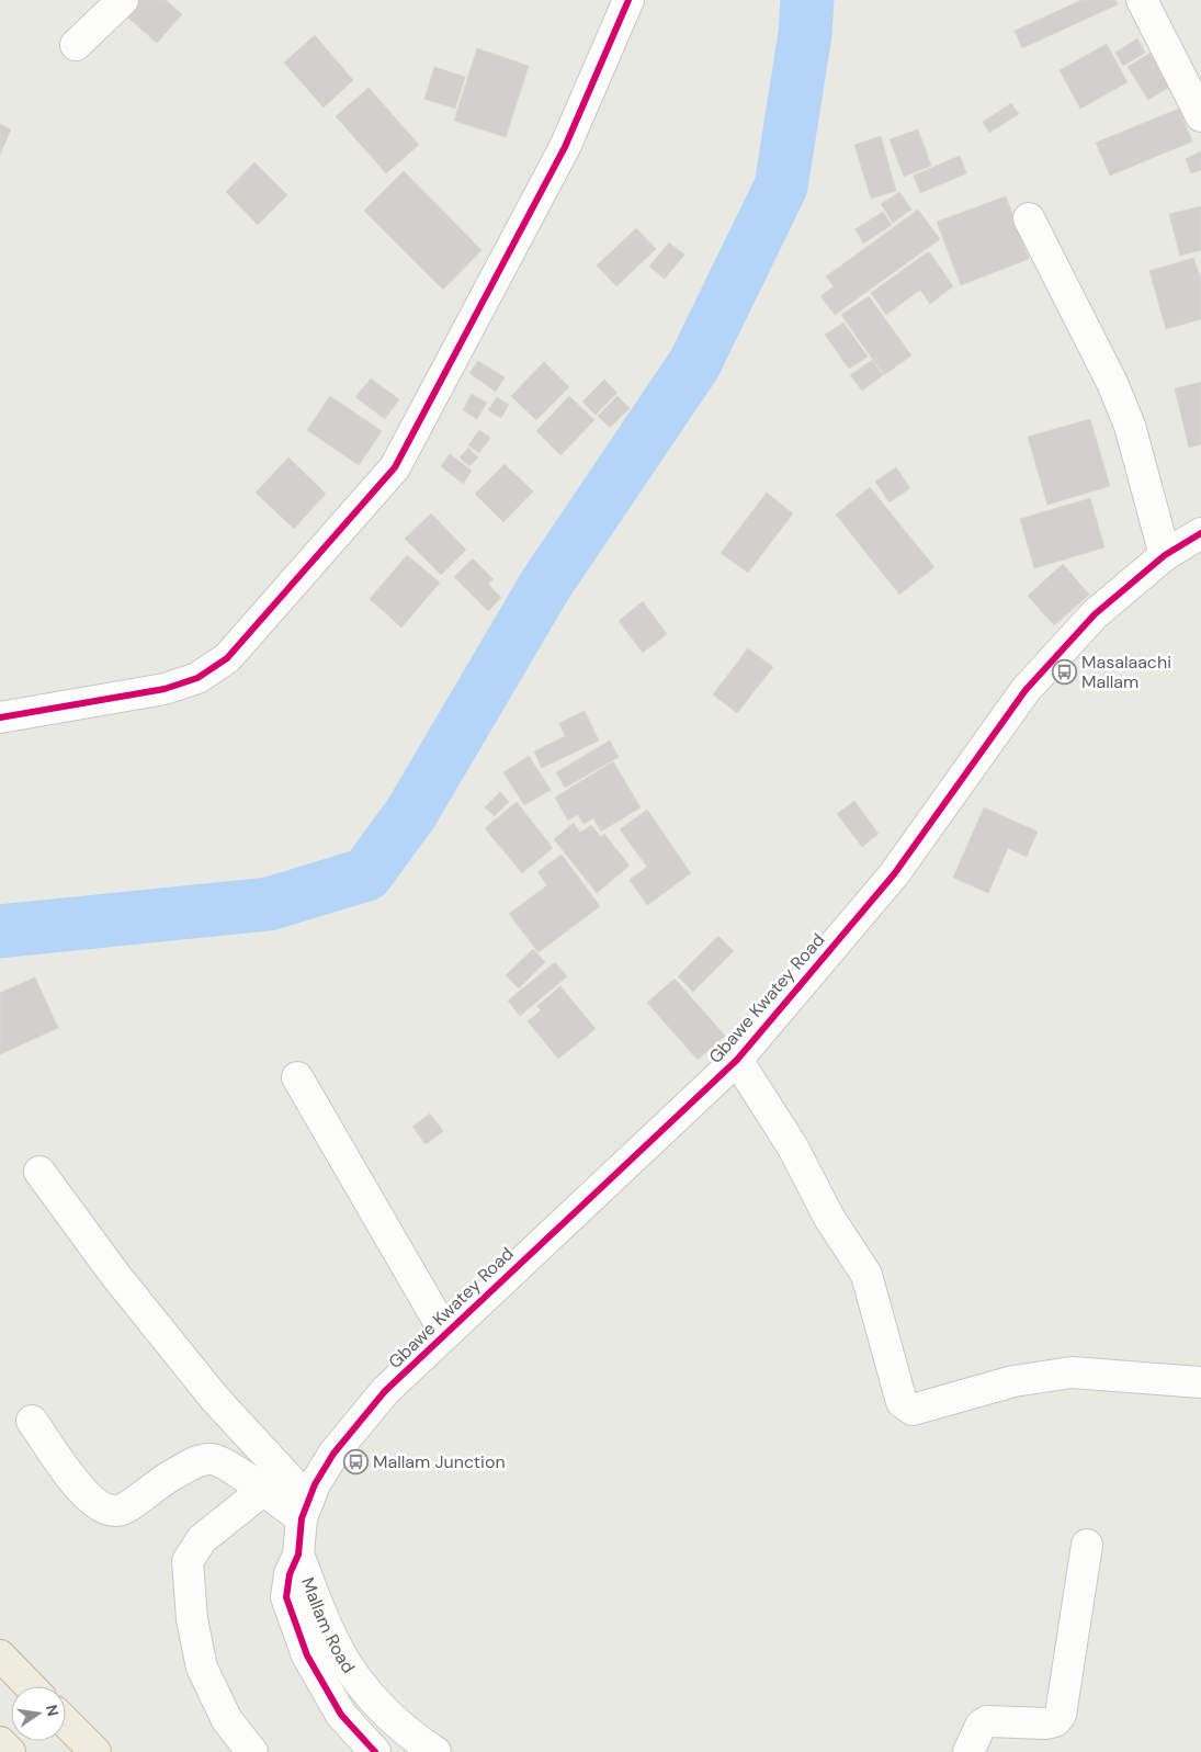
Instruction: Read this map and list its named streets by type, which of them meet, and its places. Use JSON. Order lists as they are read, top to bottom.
{
  "streets": {
    "street": ["Gbawe Kwatey Road", "Mallam Road"]
  },
  "crossings": [
    ["Gbawe Kwatey Road", "Mallam Road"]
  ],
  "places": {
    "bus stop": ["Masalaachi Mallam", "Mallam Junction"]
  },
  "north": "right"
}
